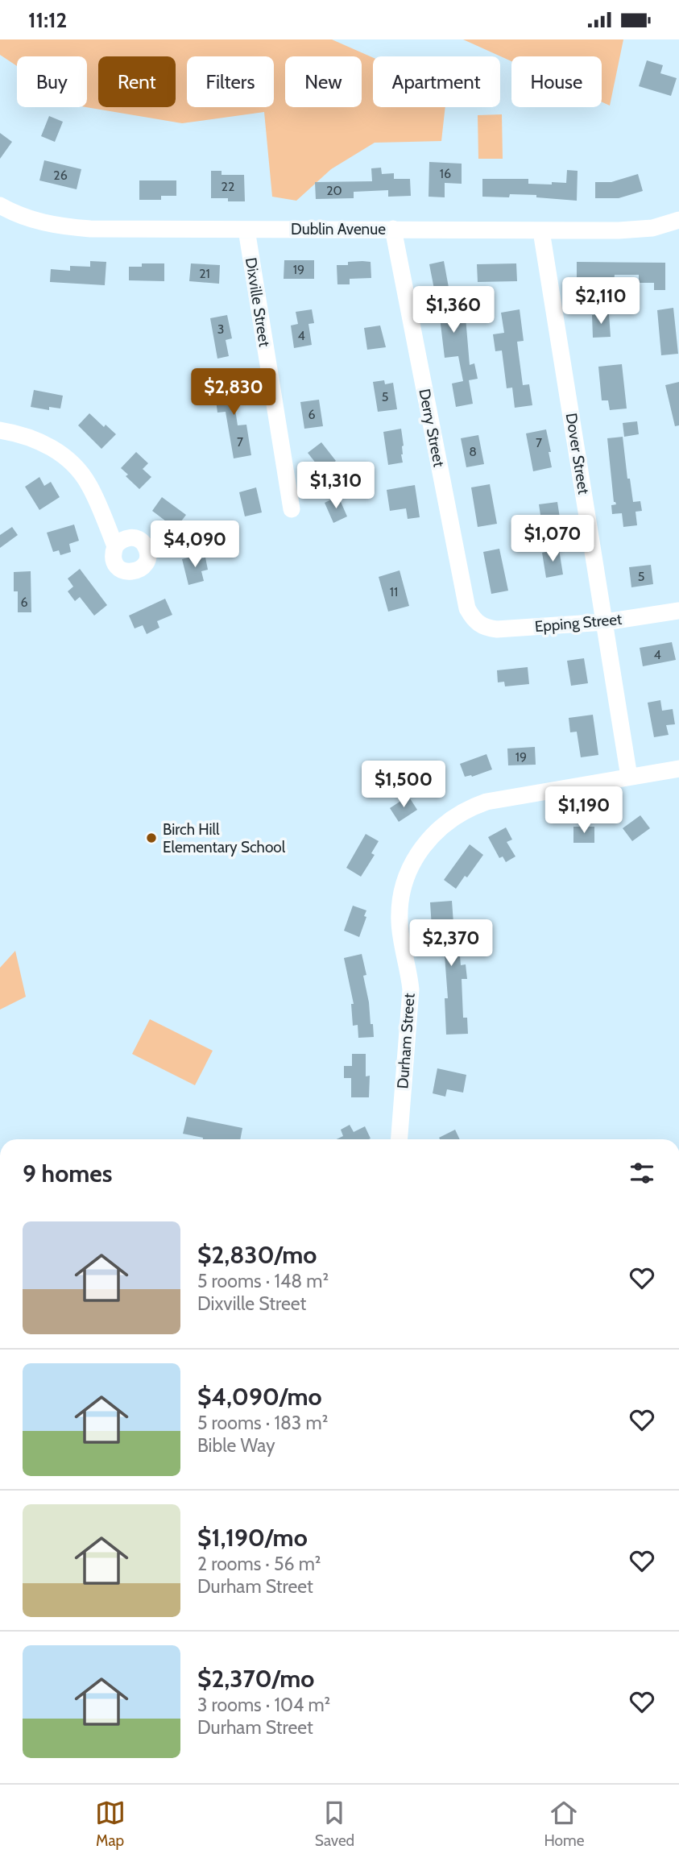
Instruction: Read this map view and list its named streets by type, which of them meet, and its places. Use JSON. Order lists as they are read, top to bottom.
{
  "streets": {
    "street": [
      "Dublin Avenue",
      "Dixville Street",
      "Derry Street",
      "Dover Street",
      "Epping Street",
      "Durham Street"
    ]
  },
  "crossings": [
    ["Dublin Avenue", "Dixville Street"],
    ["Dublin Avenue", "Derry Street"],
    ["Dublin Avenue", "Dover Street"],
    ["Derry Street", "Epping Street"],
    ["Dover Street", "Epping Street"],
    ["Dover Street", "Durham Street"]
  ],
  "places": ["Birch Hill Elementary School"],
  "house_numbers": [
    "16",
    "26",
    "22",
    "20",
    "19",
    "21",
    "3",
    "4",
    "5",
    "6",
    "7",
    "7",
    "8",
    "5",
    "11",
    "6",
    "4",
    "19"
  ],
  "page": {
    "status": "11:12",
    "chip": [
      "Buy",
      "Rent",
      "Filters",
      "New",
      "Apartment",
      "House"
    ],
    "price": [
      "$2,110",
      "$1,360",
      "$2,830",
      "$1,310",
      "$1,070",
      "$4,090",
      "$1,500",
      "$1,190",
      "$2,370"
    ],
    "heading": "9 homes",
    "list": [
      {
        "name": "$2,830/mo",
        "note": "5 rooms · 148 m² · Dixville Street"
      },
      {
        "name": "$4,090/mo",
        "note": "5 rooms · 183 m² · Bible Way"
      },
      {
        "name": "$1,190/mo",
        "note": "2 rooms · 56 m² · Durham Street"
      },
      {
        "name": "$2,370/mo",
        "note": "3 rooms · 104 m² · Durham Street"
      }
    ],
    "tabs": ["Map", "Saved", "Home"]
  }
}
